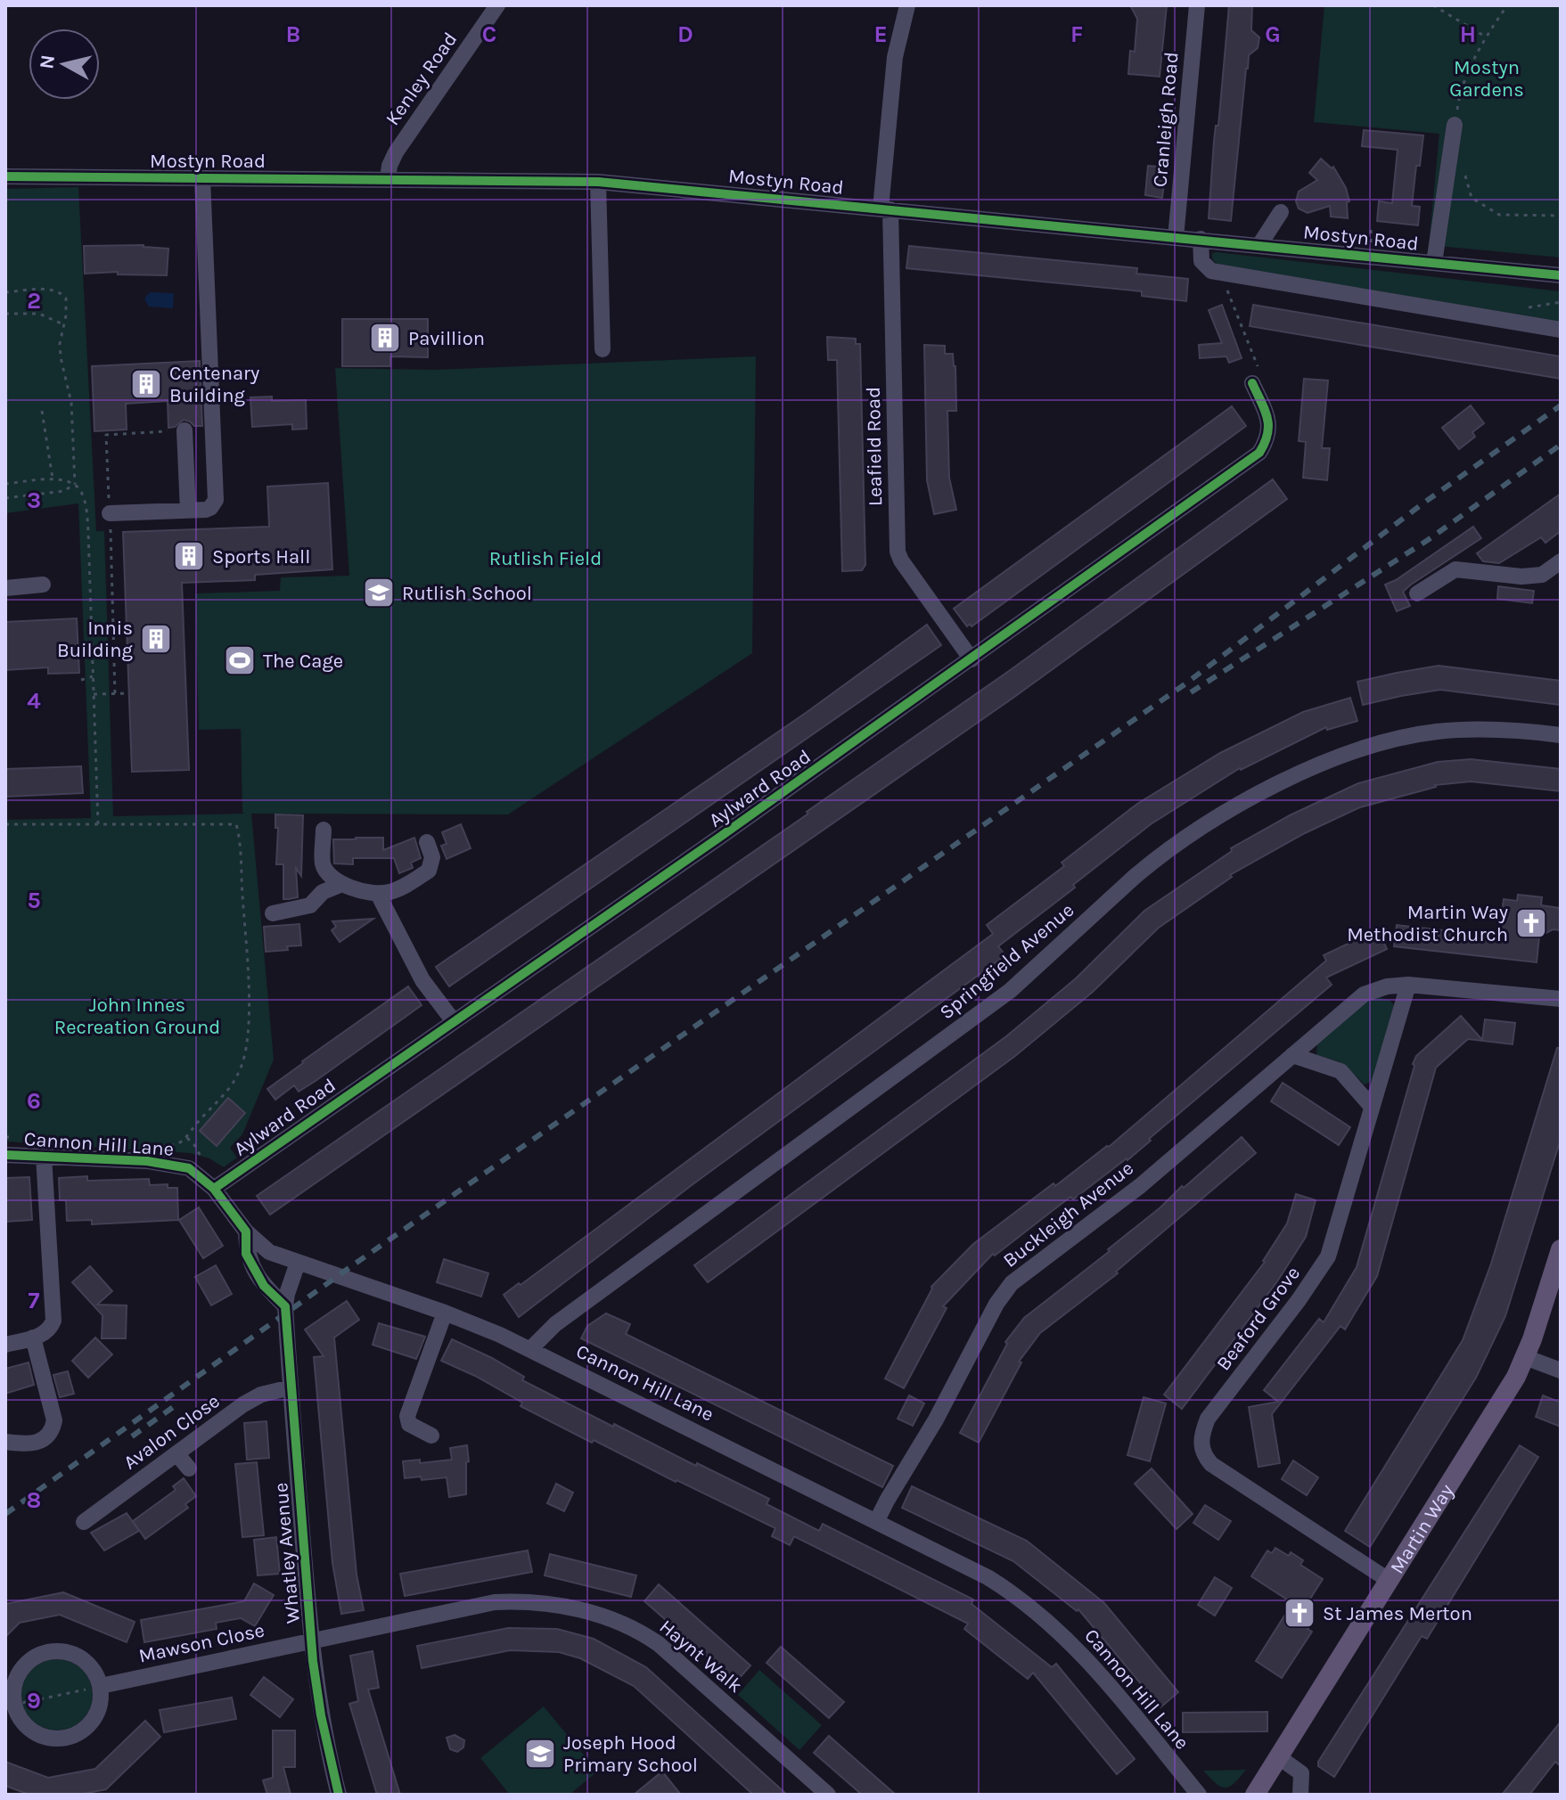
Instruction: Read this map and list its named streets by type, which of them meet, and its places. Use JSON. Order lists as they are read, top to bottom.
{
  "streets": {
    "main road": ["Martin Way"],
    "street": [
      "Kenley Road",
      "Cranleigh Road",
      "Mostyn Road",
      "Leafield Road",
      "Aylward Road",
      "Springfield Avenue",
      "Cannon Hill Lane",
      "Buckleigh Avenue",
      "Beaford Grove",
      "Avalon Close",
      "Whatley Avenue",
      "Mawson Close",
      "Haynt Walk"
    ]
  },
  "crossings": [
    ["Kenley Road", "Mostyn Road"],
    ["Cranleigh Road", "Mostyn Road"],
    ["Mostyn Road", "Leafield Road"],
    ["Leafield Road", "Aylward Road"],
    ["Aylward Road", "Cannon Hill Lane"],
    ["Springfield Avenue", "Cannon Hill Lane"],
    ["Cannon Hill Lane", "Buckleigh Avenue"],
    ["Cannon Hill Lane", "Whatley Avenue"],
    ["Buckleigh Avenue", "Beaford Grove"],
    ["Beaford Grove", "Martin Way"],
    ["Avalon Close", "Whatley Avenue"],
    ["Whatley Avenue", "Mawson Close"],
    ["Whatley Avenue", "Haynt Walk"],
    ["Mawson Close", "Haynt Walk"]
  ],
  "parks": ["Mostyn Gardens", "Rutlish Field", "John Innes Recreation Ground"],
  "places": {
    "building": [
      "Pavillion",
      "Centenary Building",
      "Sports Hall",
      "Innis Building"
    ],
    "school or university": ["Rutlish School", "Joseph Hood Primary School"],
    "sports": ["The Cage"],
    "church": ["Martin Way Methodist Church", "St James Merton"]
  },
  "north": "left",
  "grid": {
    "columns": [
      "B",
      "C",
      "D",
      "E",
      "F",
      "G",
      "H"
    ],
    "rows": [
      "2",
      "3",
      "4",
      "5",
      "6",
      "7",
      "8",
      "9"
    ]
  }
}
